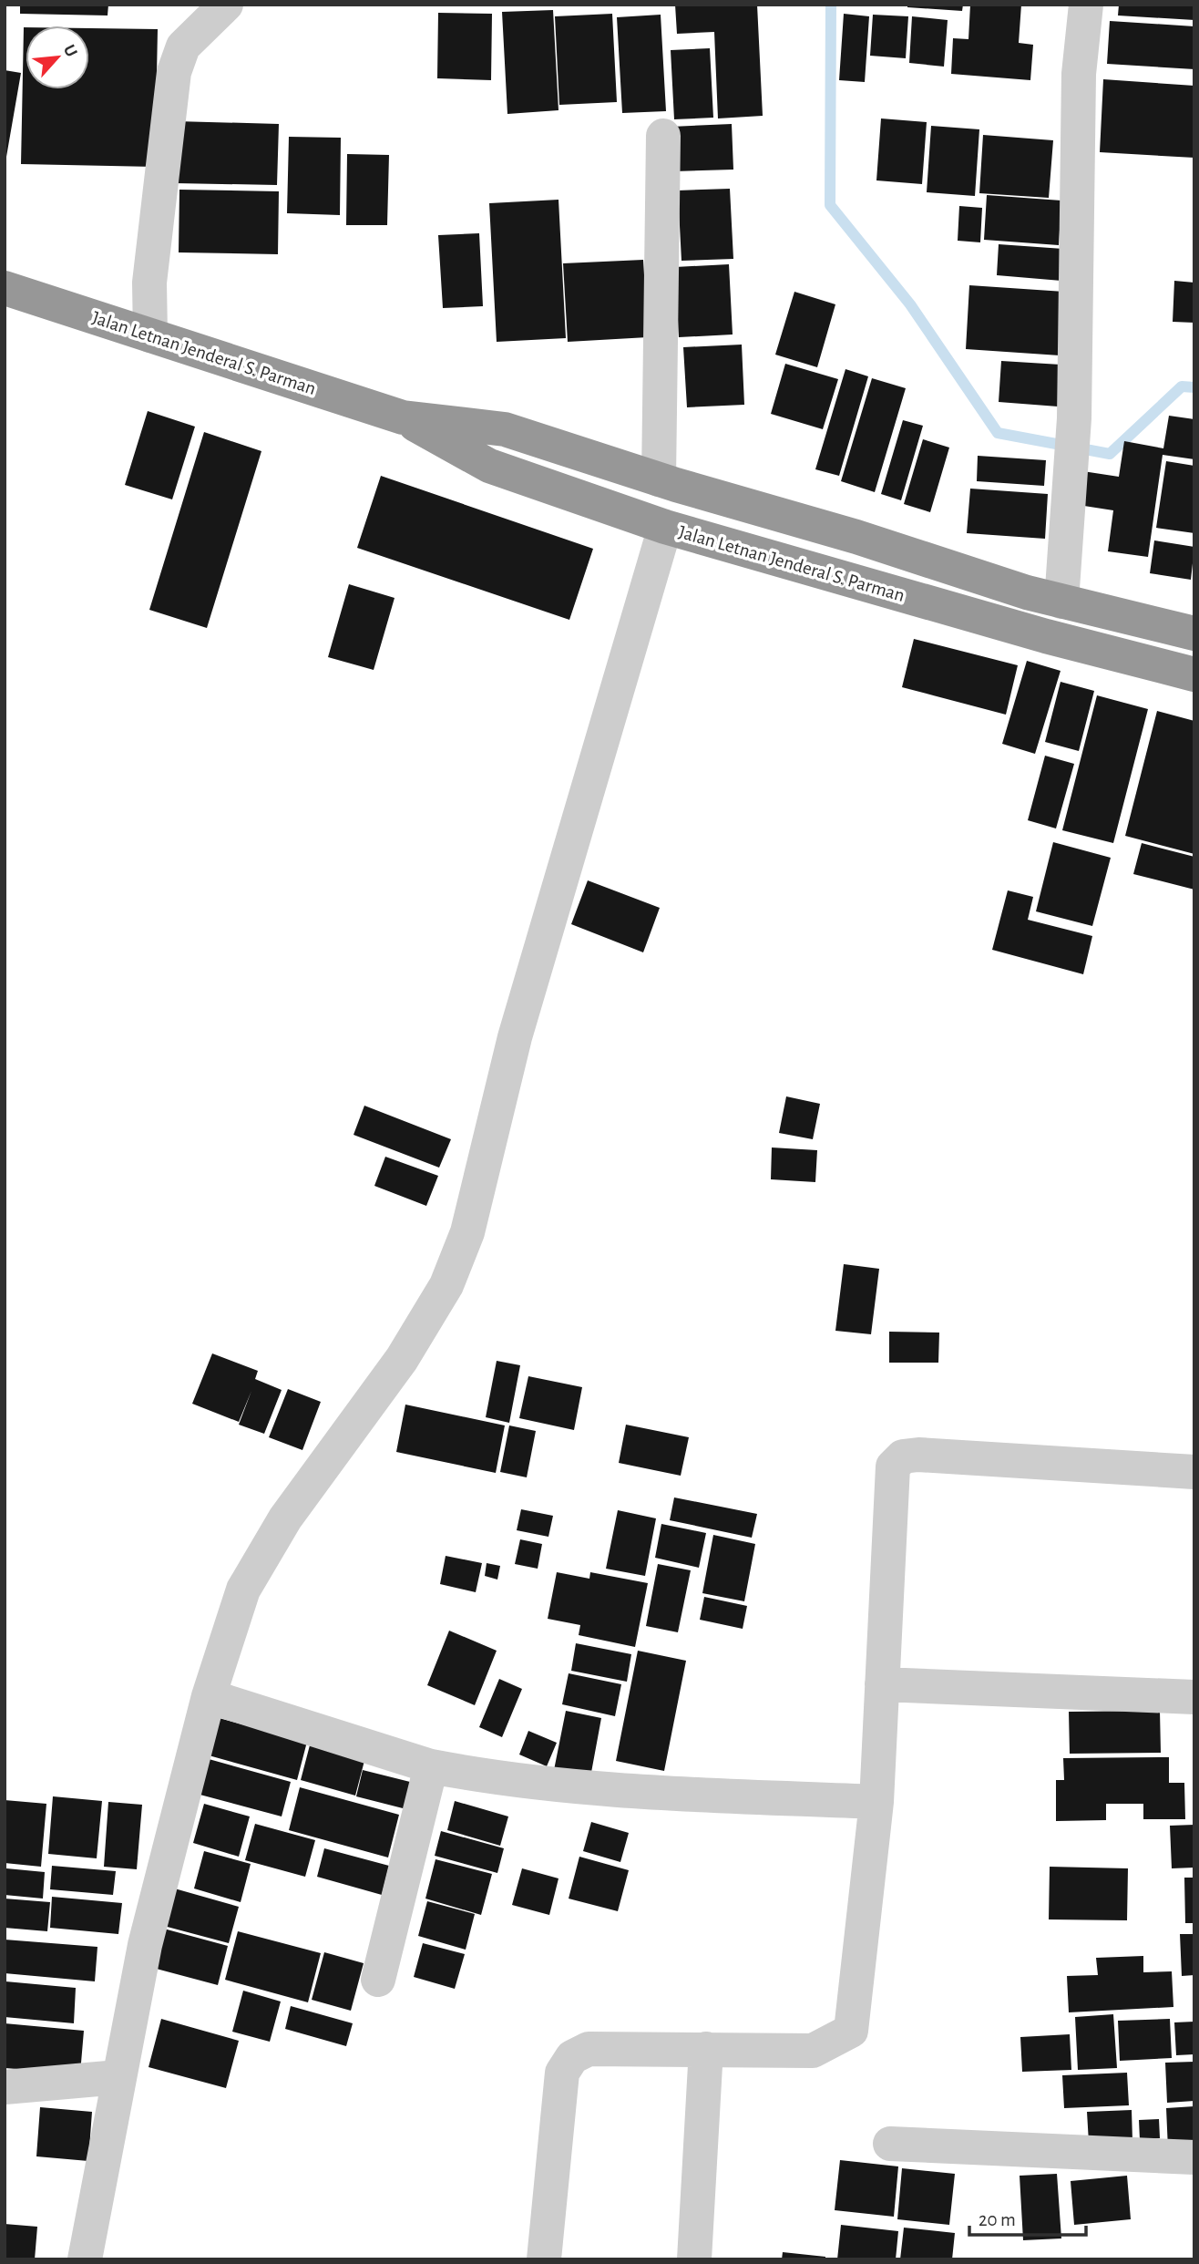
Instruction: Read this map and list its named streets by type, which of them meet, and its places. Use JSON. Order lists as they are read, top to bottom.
{
  "streets": {
    "highway": ["Jalan Letnan Jenderal S. Parman"]
  },
  "scale_bar": "20 m",
  "north": "top right"
}
